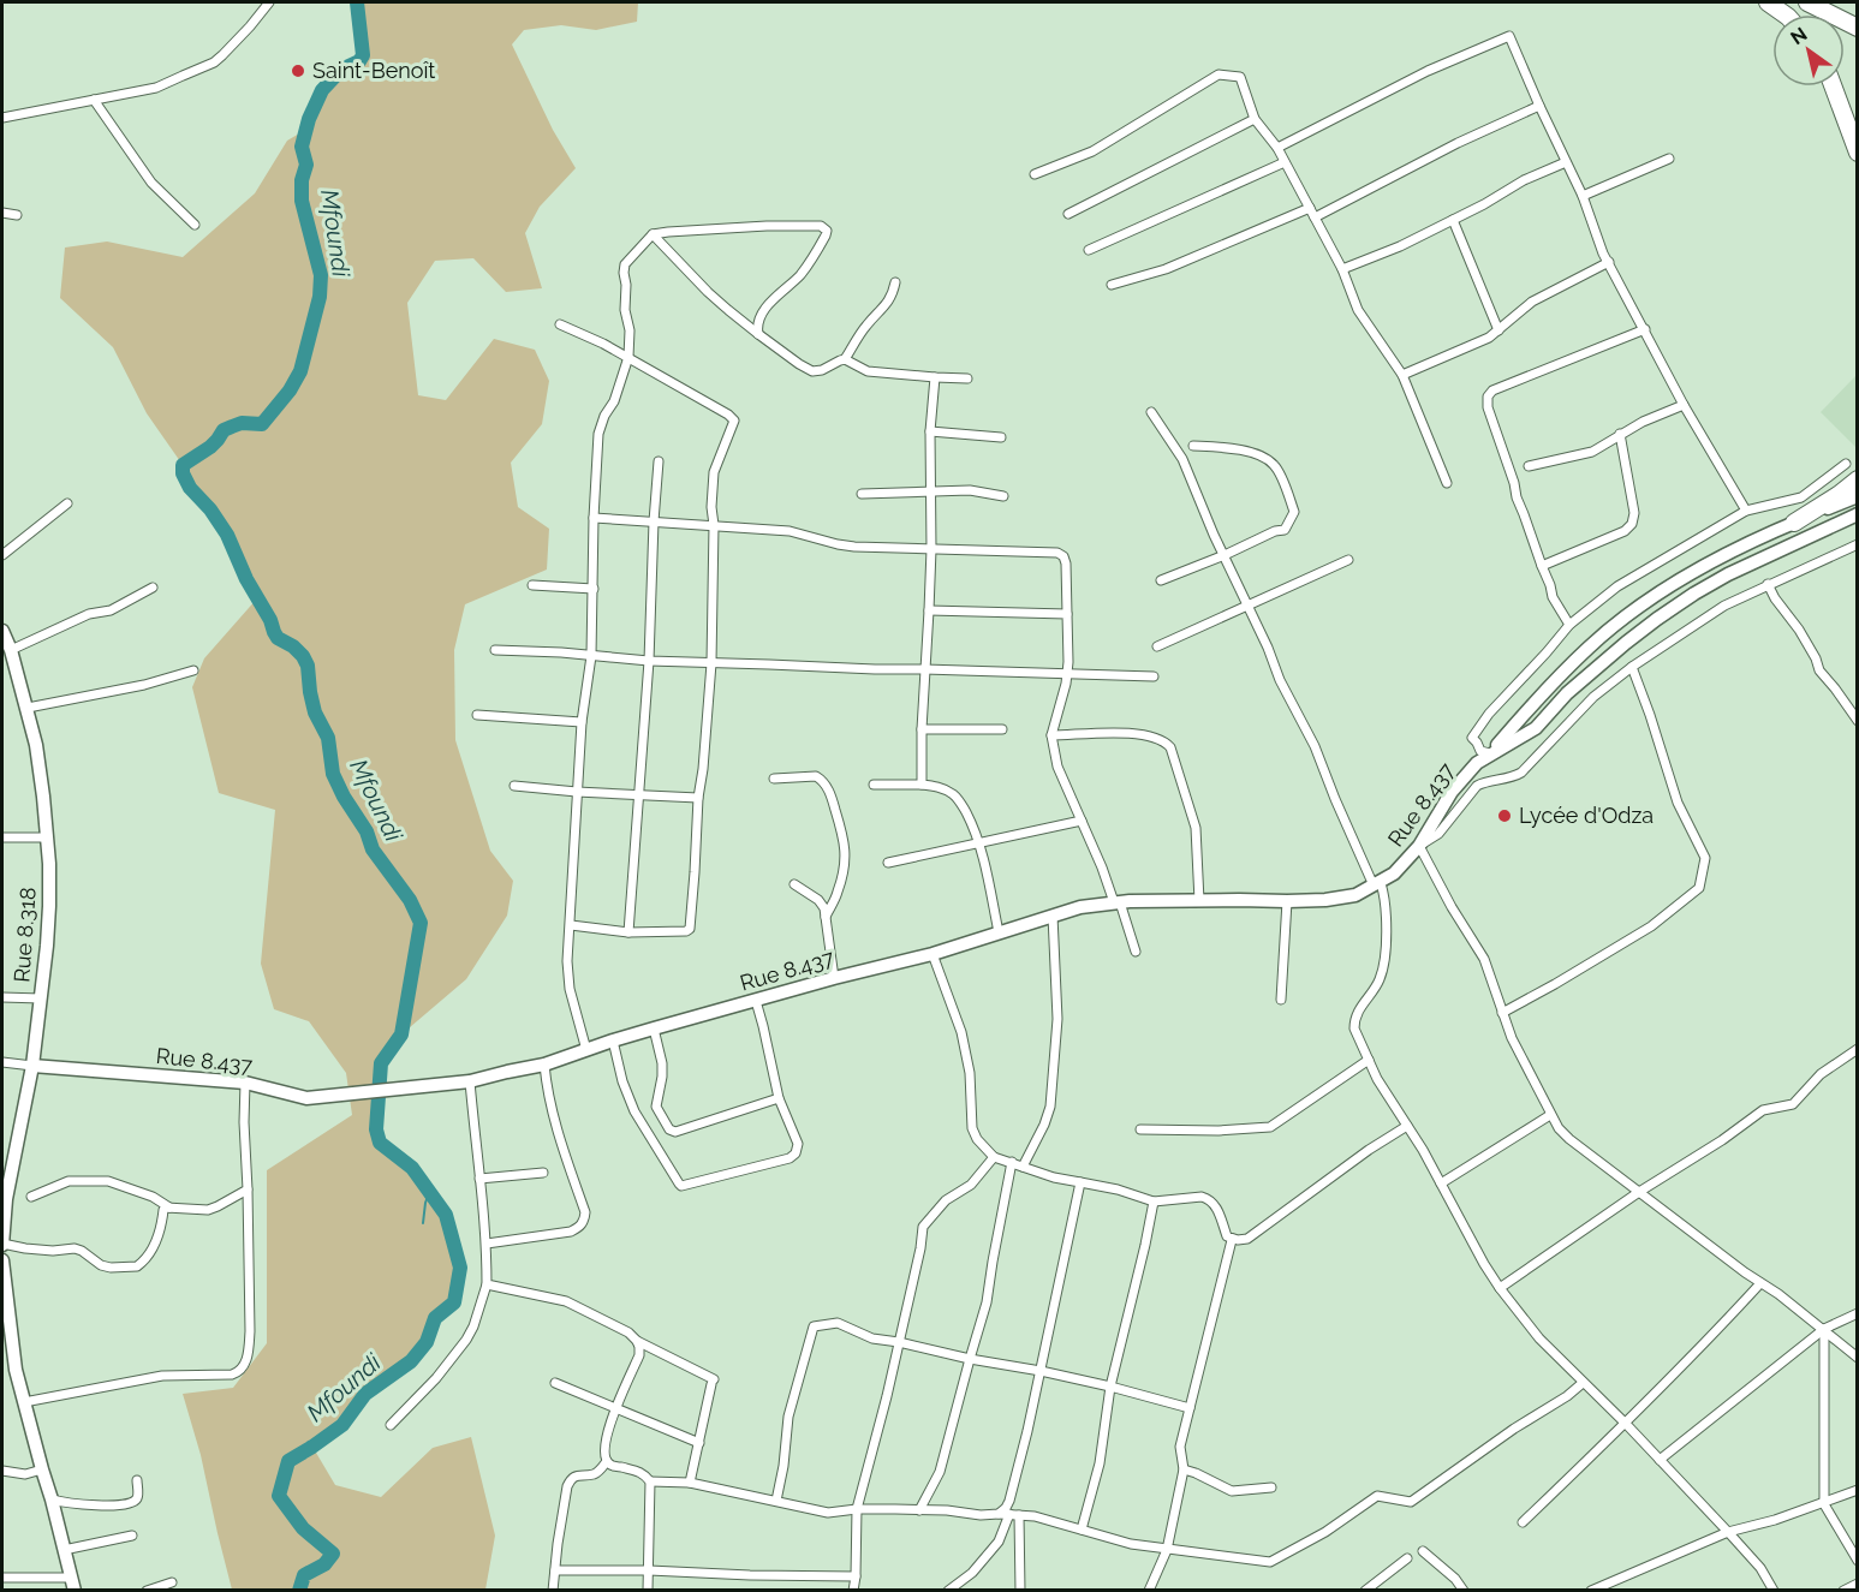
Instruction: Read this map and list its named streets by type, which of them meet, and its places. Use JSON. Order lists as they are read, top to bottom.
{
  "streets": {
    "main road": ["Rue 8.437", "Rue 8.318"]
  },
  "crossings": [
    ["Rue 8.437", "Rue 8.318"]
  ],
  "water": ["Mfoundi"],
  "places": ["Saint-Benoît", "Lycée d'Odza"],
  "north": "top left"
}
